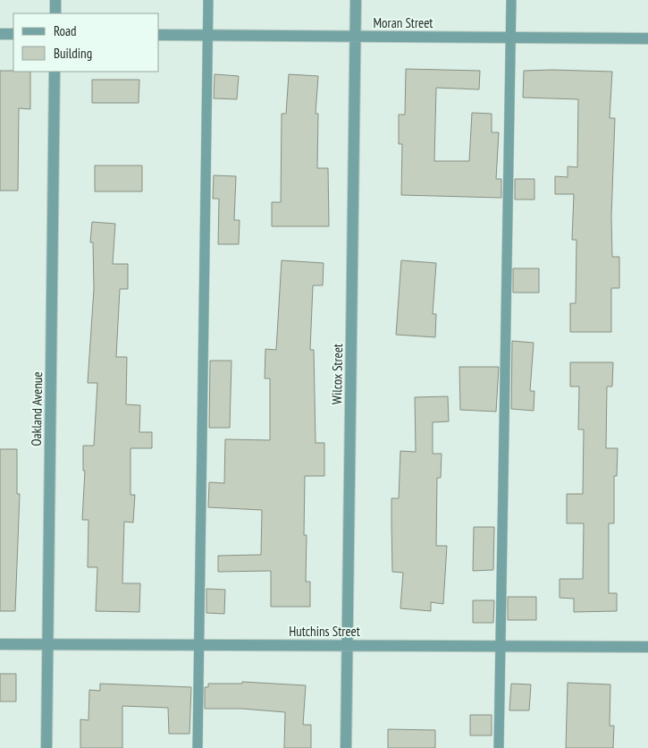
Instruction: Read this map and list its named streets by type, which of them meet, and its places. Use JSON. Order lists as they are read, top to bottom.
{
  "streets": {
    "street": [
      "Moran Street",
      "Wilcox Street",
      "Oakland Avenue",
      "Hutchins Street"
    ]
  },
  "crossings": [
    ["Moran Street", "Wilcox Street"],
    ["Wilcox Street", "Hutchins Street"],
    ["Oakland Avenue", "Hutchins Street"]
  ],
  "legend": ["Road", "Building"]
}
